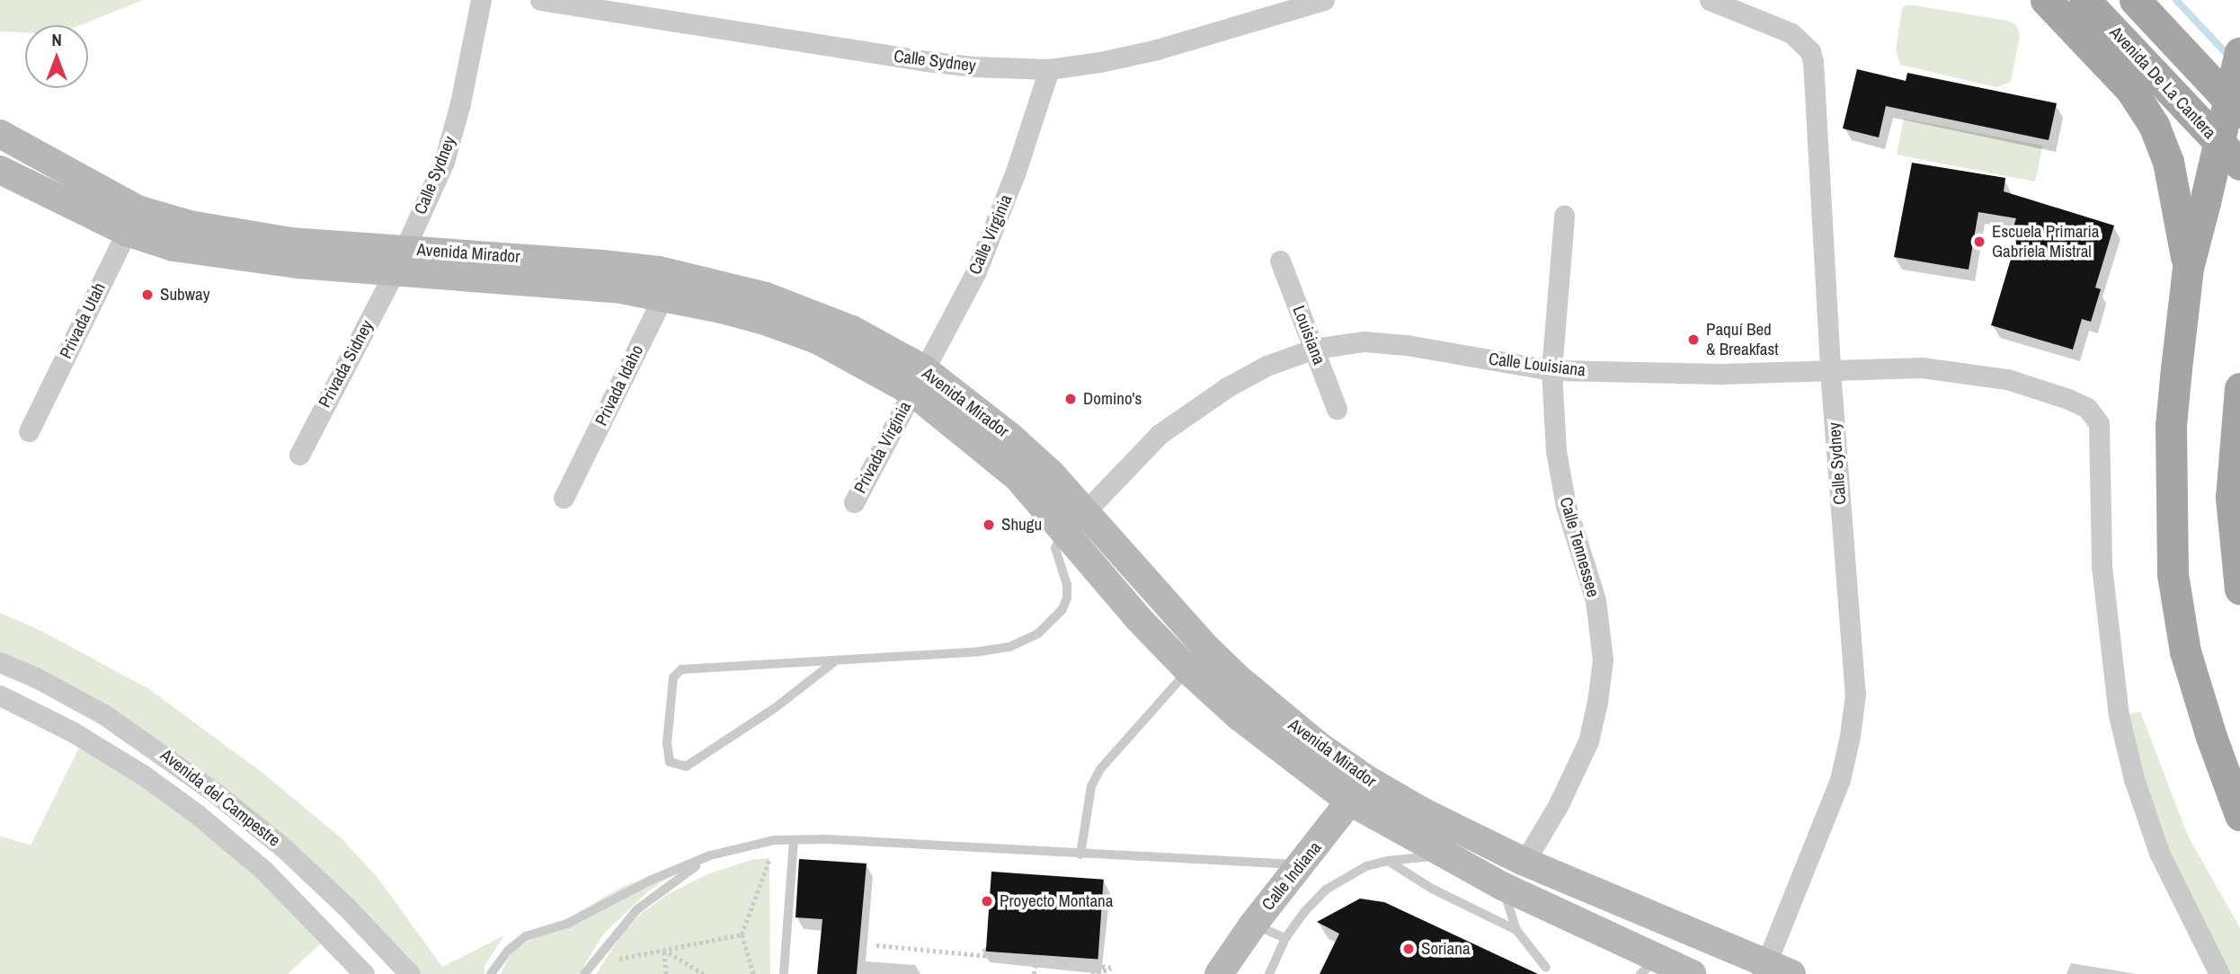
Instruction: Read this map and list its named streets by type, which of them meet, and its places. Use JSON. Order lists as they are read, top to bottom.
{
  "streets": {
    "main road": ["Avenida De La Cantera", "Avenida Mirador", "Calle Indiana"],
    "street": [
      "Calle Sydney",
      "Calle Virginia",
      "Privada Utah",
      "Louisiana",
      "Privada Sidney",
      "Calle Louisiana",
      "Privada Idaho",
      "Privada Virginia",
      "Calle Tennessee",
      "Avenida del Campestre"
    ]
  },
  "crossings": [
    ["Calle Sydney", "Calle Virginia"],
    ["Calle Sydney", "Avenida Mirador"],
    ["Calle Sydney", "Privada Sidney"],
    ["Calle Sydney", "Calle Louisiana"],
    ["Calle Virginia", "Avenida Mirador"],
    ["Calle Virginia", "Privada Virginia"],
    ["Avenida Mirador", "Privada Utah"],
    ["Avenida Mirador", "Privada Sidney"],
    ["Avenida Mirador", "Calle Louisiana"],
    ["Avenida Mirador", "Privada Idaho"],
    ["Avenida Mirador", "Privada Virginia"],
    ["Avenida Mirador", "Calle Tennessee"],
    ["Avenida Mirador", "Calle Indiana"],
    ["Louisiana", "Calle Louisiana"],
    ["Calle Louisiana", "Calle Tennessee"]
  ],
  "places": [
    "Escuela Primaria Gabriela Mistral",
    "Subway",
    "Paquí Bed & Breakfast",
    "Domino's",
    "Shugu",
    "Proyecto Montana",
    "Soriana"
  ],
  "north": "top"
}
